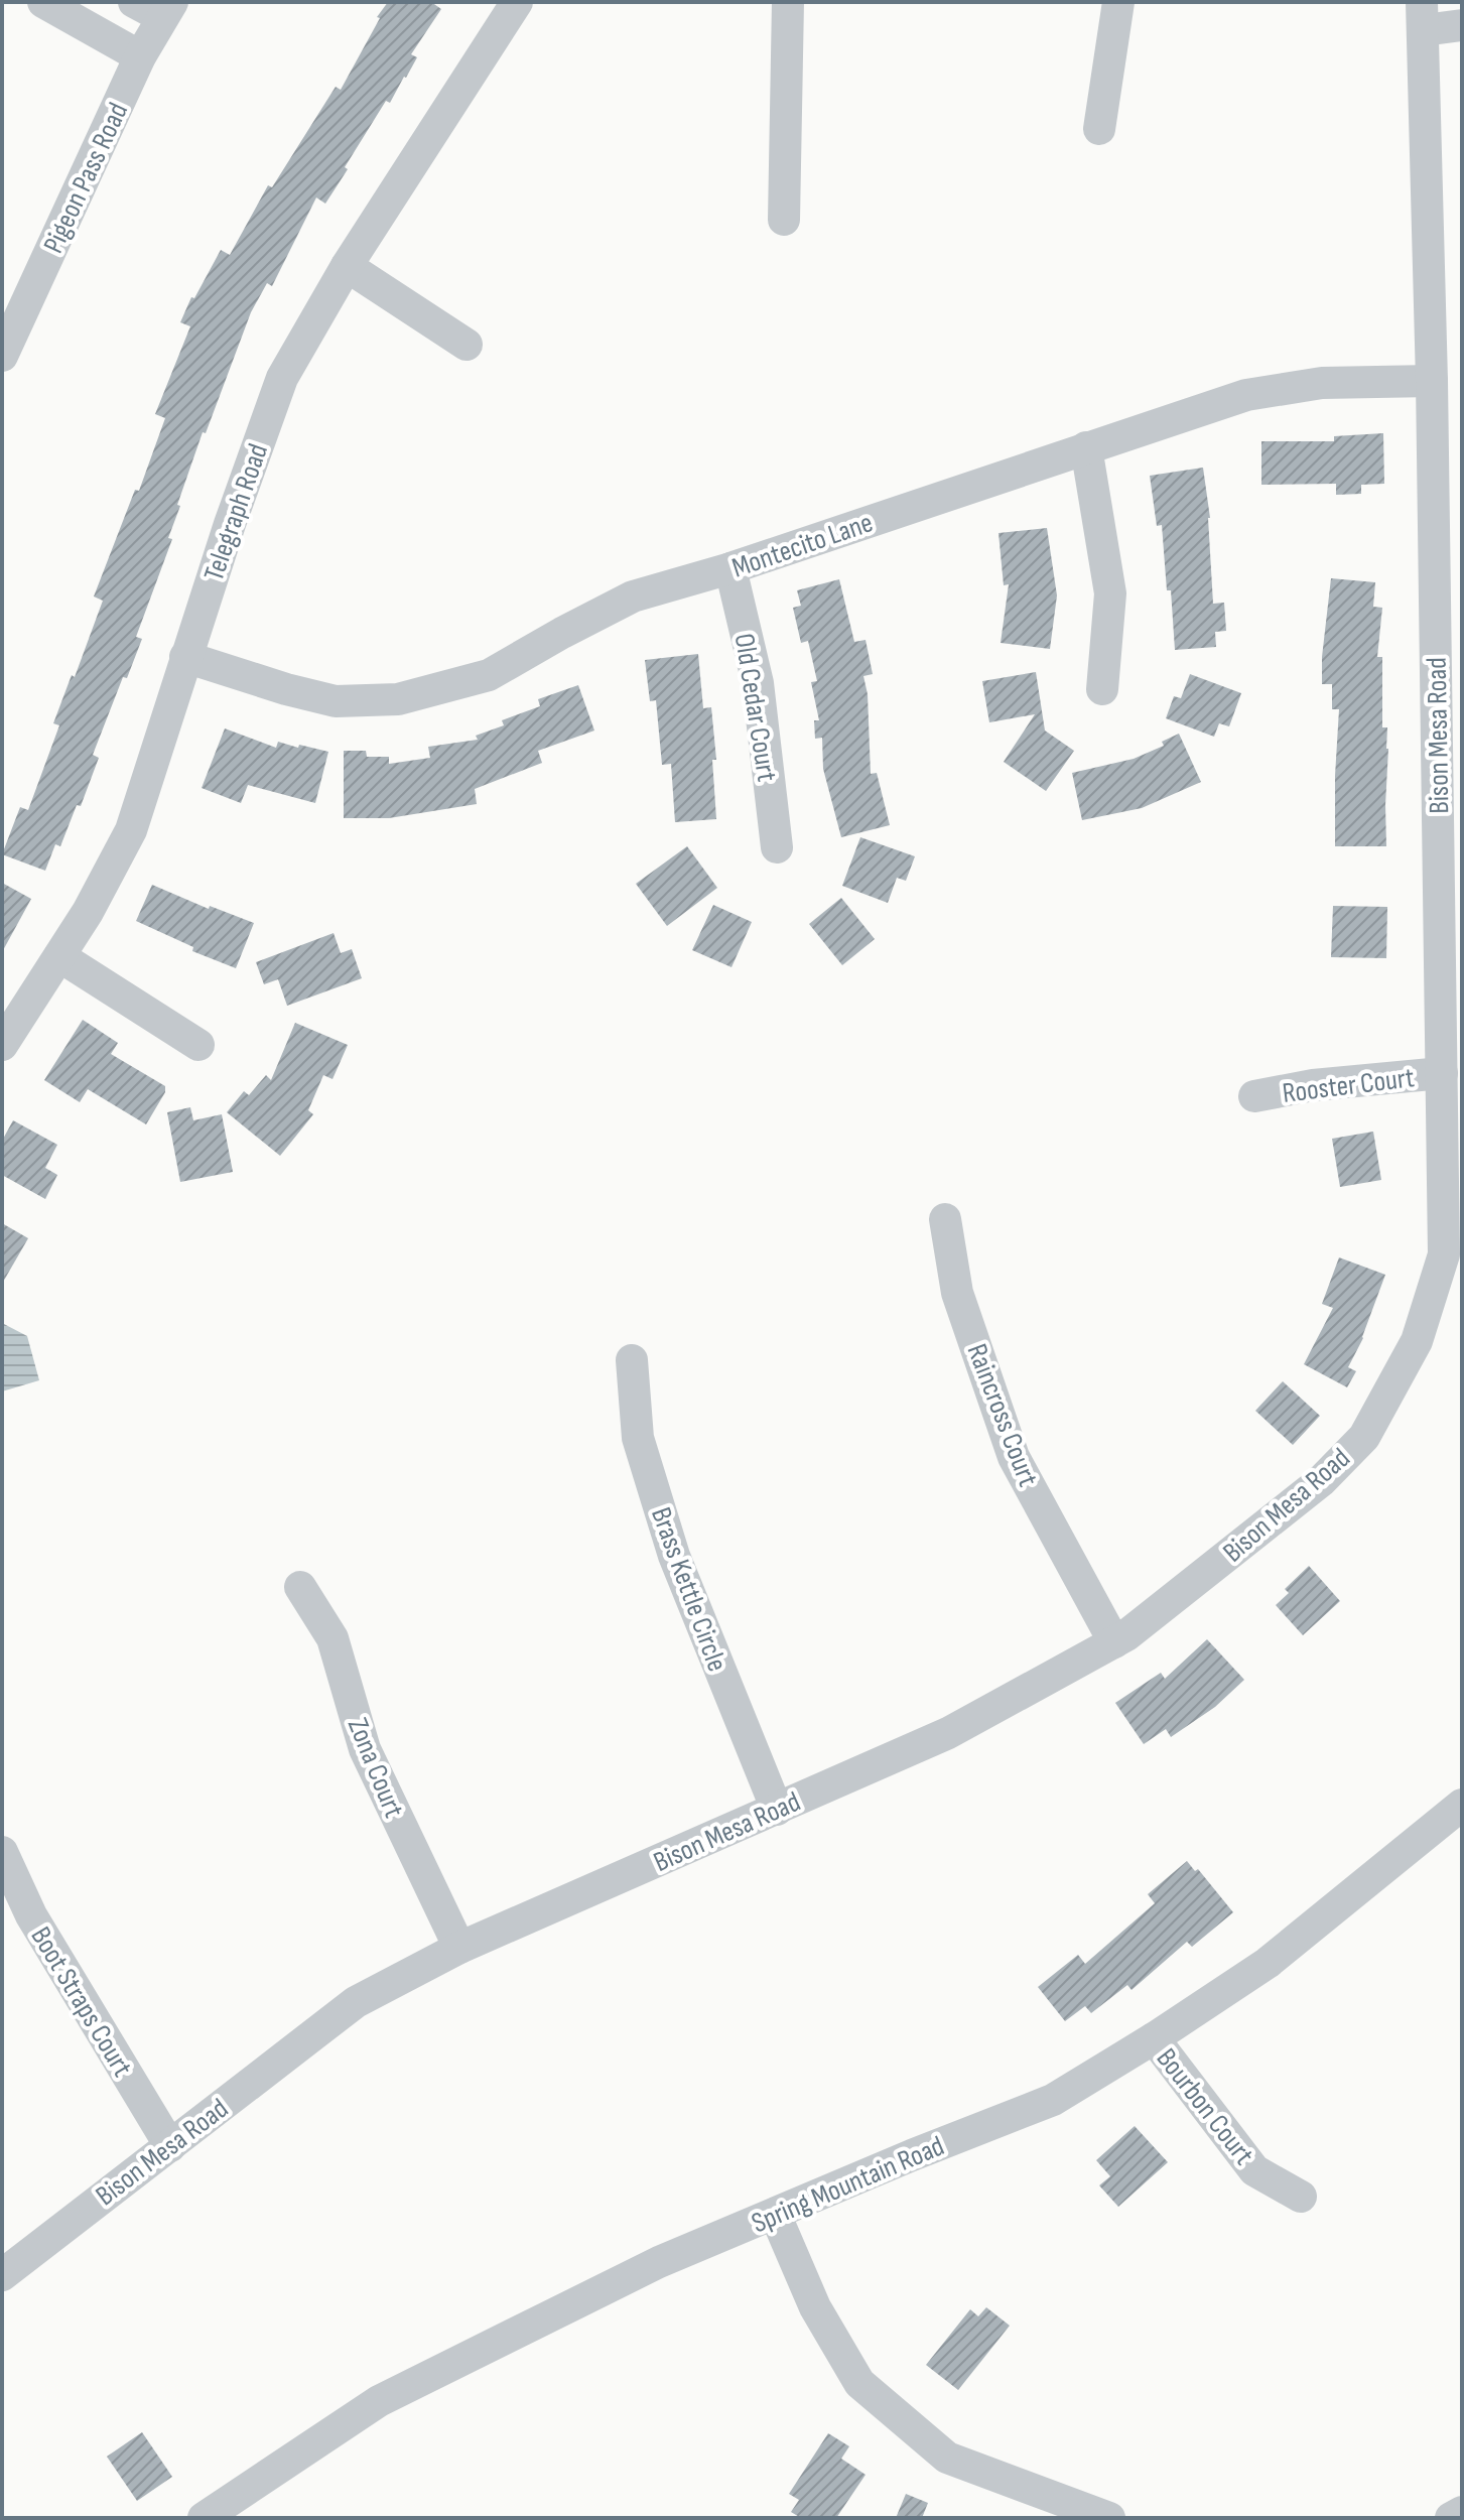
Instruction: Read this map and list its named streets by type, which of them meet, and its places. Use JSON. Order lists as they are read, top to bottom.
{
  "streets": {
    "street": [
      "Pigeon Pass Road",
      "Telegraph Road",
      "Montecito Lane",
      "Old Cedar Court",
      "Bison Mesa Road",
      "Rooster Court",
      "Raincross Court",
      "Brass Kettle Circle",
      "Zona Court",
      "Boot Straps Court",
      "Bourbon Court",
      "Spring Mountain Road"
    ]
  },
  "crossings": [
    ["Telegraph Road", "Montecito Lane"],
    ["Montecito Lane", "Old Cedar Court"],
    ["Montecito Lane", "Bison Mesa Road"],
    ["Bison Mesa Road", "Rooster Court"],
    ["Bison Mesa Road", "Raincross Court"],
    ["Bison Mesa Road", "Brass Kettle Circle"],
    ["Bison Mesa Road", "Zona Court"],
    ["Bison Mesa Road", "Boot Straps Court"],
    ["Bourbon Court", "Spring Mountain Road"]
  ]
}
